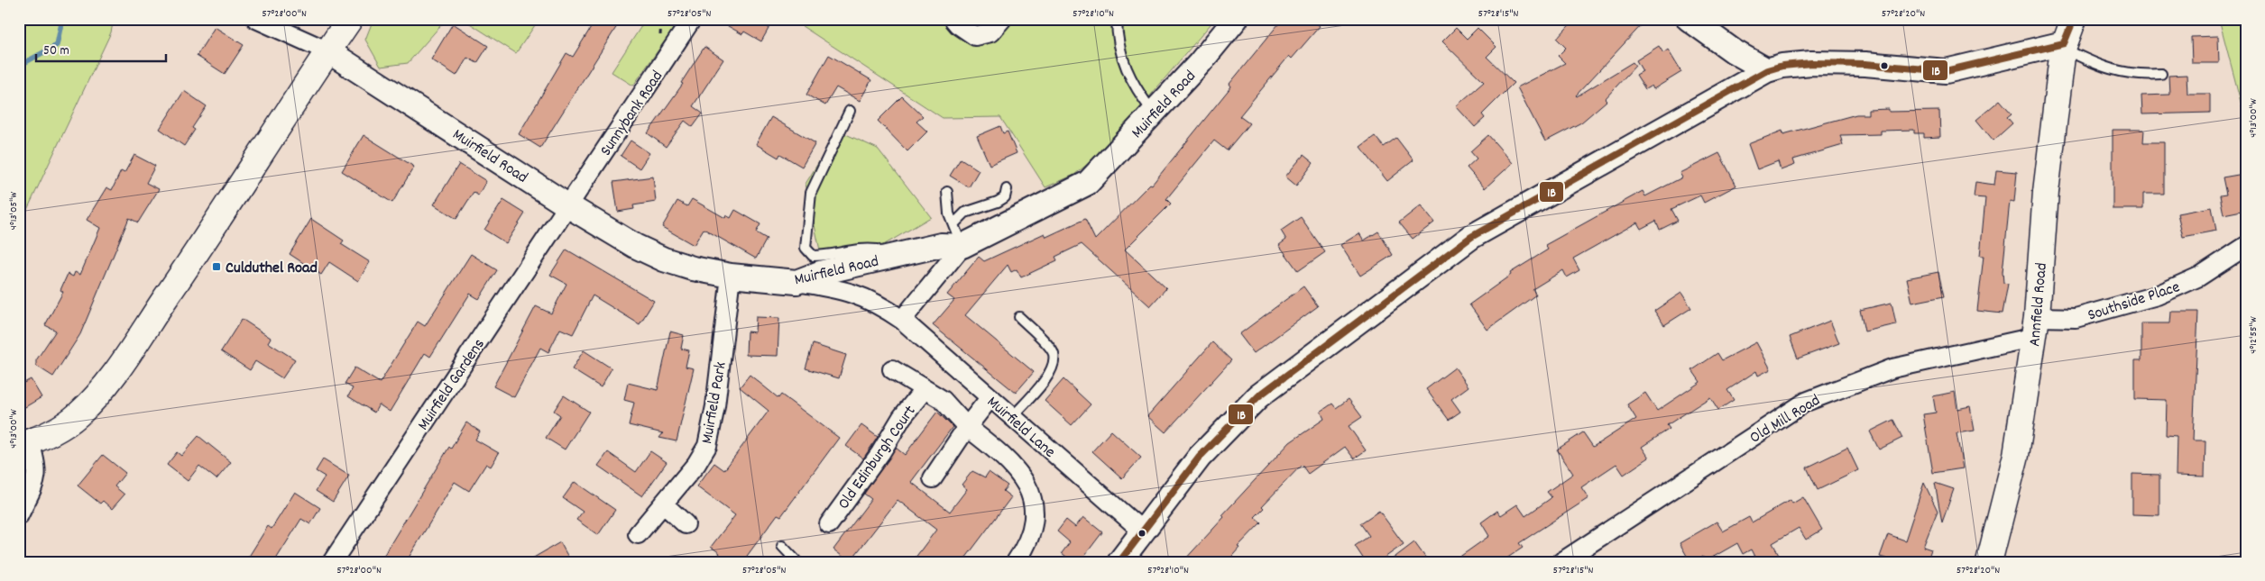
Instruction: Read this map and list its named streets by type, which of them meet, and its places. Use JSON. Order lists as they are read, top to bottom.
{
  "streets": {
    "main road": ["Annfield Road"],
    "street": [
      "Muirfield Road",
      "Sunnybank Road",
      "Southside Place",
      "Muirfield Gardens",
      "Muirfield Park",
      "Old Mill Road",
      "Muirfield Lane",
      "Old Edinburgh Court"
    ]
  },
  "crossings": [
    ["Muirfield Road", "Sunnybank Road"],
    ["Muirfield Road", "Muirfield Gardens"],
    ["Muirfield Road", "Muirfield Park"],
    ["Muirfield Road", "Muirfield Lane"],
    ["Sunnybank Road", "Muirfield Gardens"],
    ["Southside Place", "Annfield Road"],
    ["Southside Place", "Old Mill Road"],
    ["Annfield Road", "Old Mill Road"]
  ],
  "places": {
    "transit": ["Culduthel Road"]
  },
  "lines": ["transit line 1B"],
  "scale_bar": "50 m",
  "coordinates": [
    "57°28'00\"N",
    "57°28'05\"N",
    "57°28'10\"N",
    "57°28'15\"N",
    "57°28'20\"N",
    "4°13'00\"W",
    "4°13'05\"W",
    "4°12'55\"W"
  ]
}
